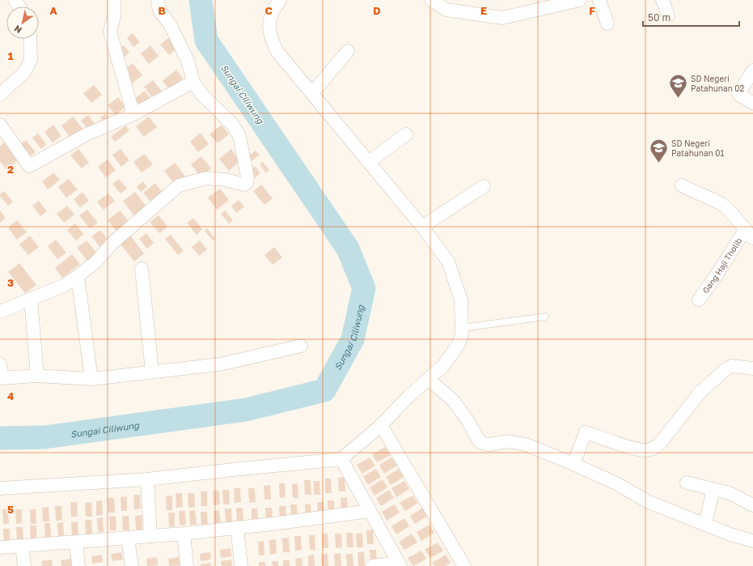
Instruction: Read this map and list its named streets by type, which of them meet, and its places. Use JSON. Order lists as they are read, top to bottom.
{
  "streets": {
    "street": ["Gang Haji Tholib"]
  },
  "water": ["Sungai Ciliwung"],
  "places": {
    "school or university": ["SD Negeri Patahunan 02", "SD Negeri Patahunan 01"]
  },
  "scale_bar": "50 m",
  "north": "bottom left",
  "grid": {
    "columns": [
      "A",
      "B",
      "C",
      "D",
      "E",
      "F"
    ],
    "rows": [
      "1",
      "2",
      "3",
      "4",
      "5"
    ]
  }
}
